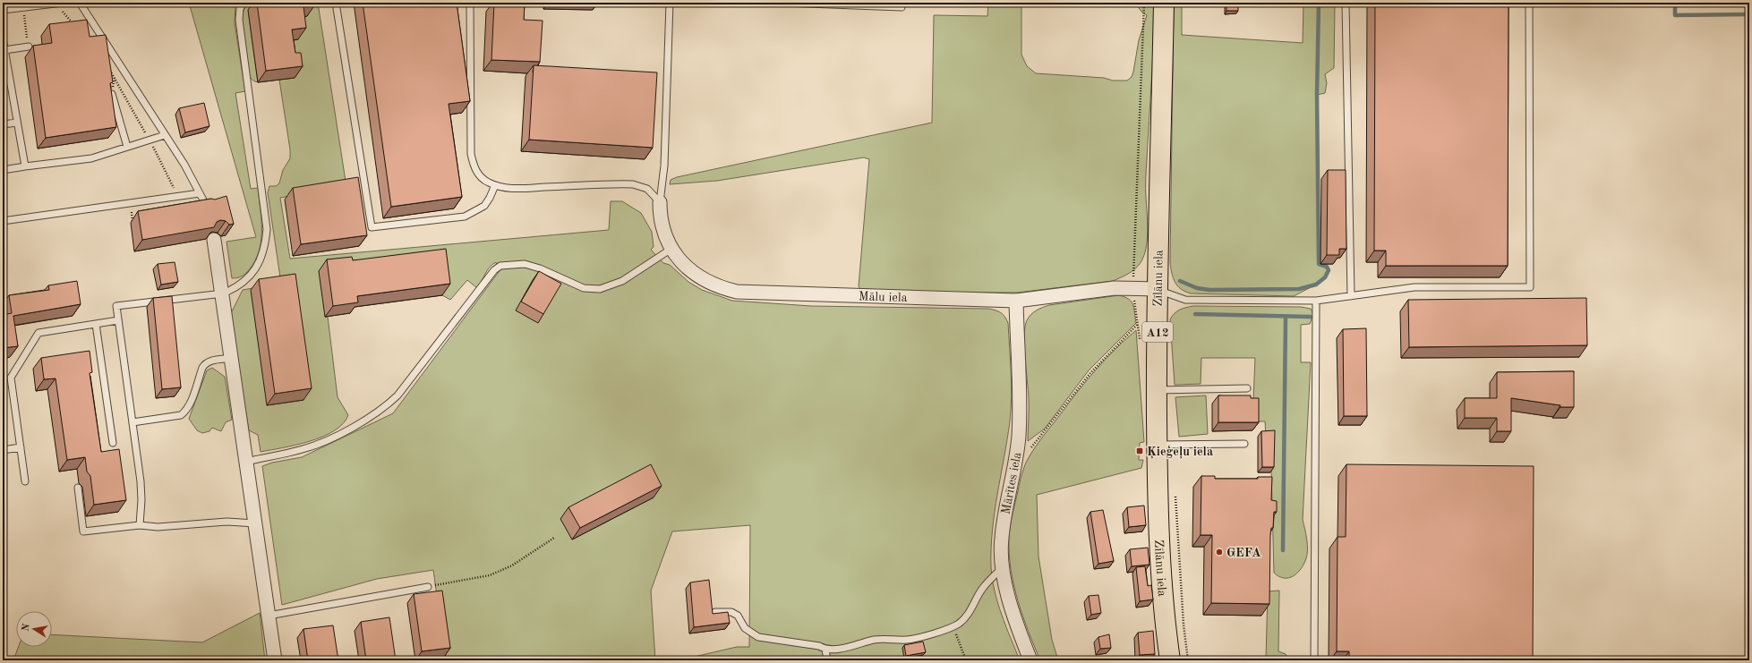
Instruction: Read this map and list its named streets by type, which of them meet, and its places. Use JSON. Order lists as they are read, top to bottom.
{
  "streets": {
    "highway": ["Zīlānu iela", "A12"],
    "street": ["Mālu iela", "Mārītes iela"]
  },
  "crossings": [
    ["Zīlānu iela", "Mālu iela"],
    ["Mālu iela", "Mārītes iela"]
  ],
  "places": {
    "transit": ["Ķieģeļu iela"],
    "other": ["GEFA"]
  },
  "north": "left"
}
